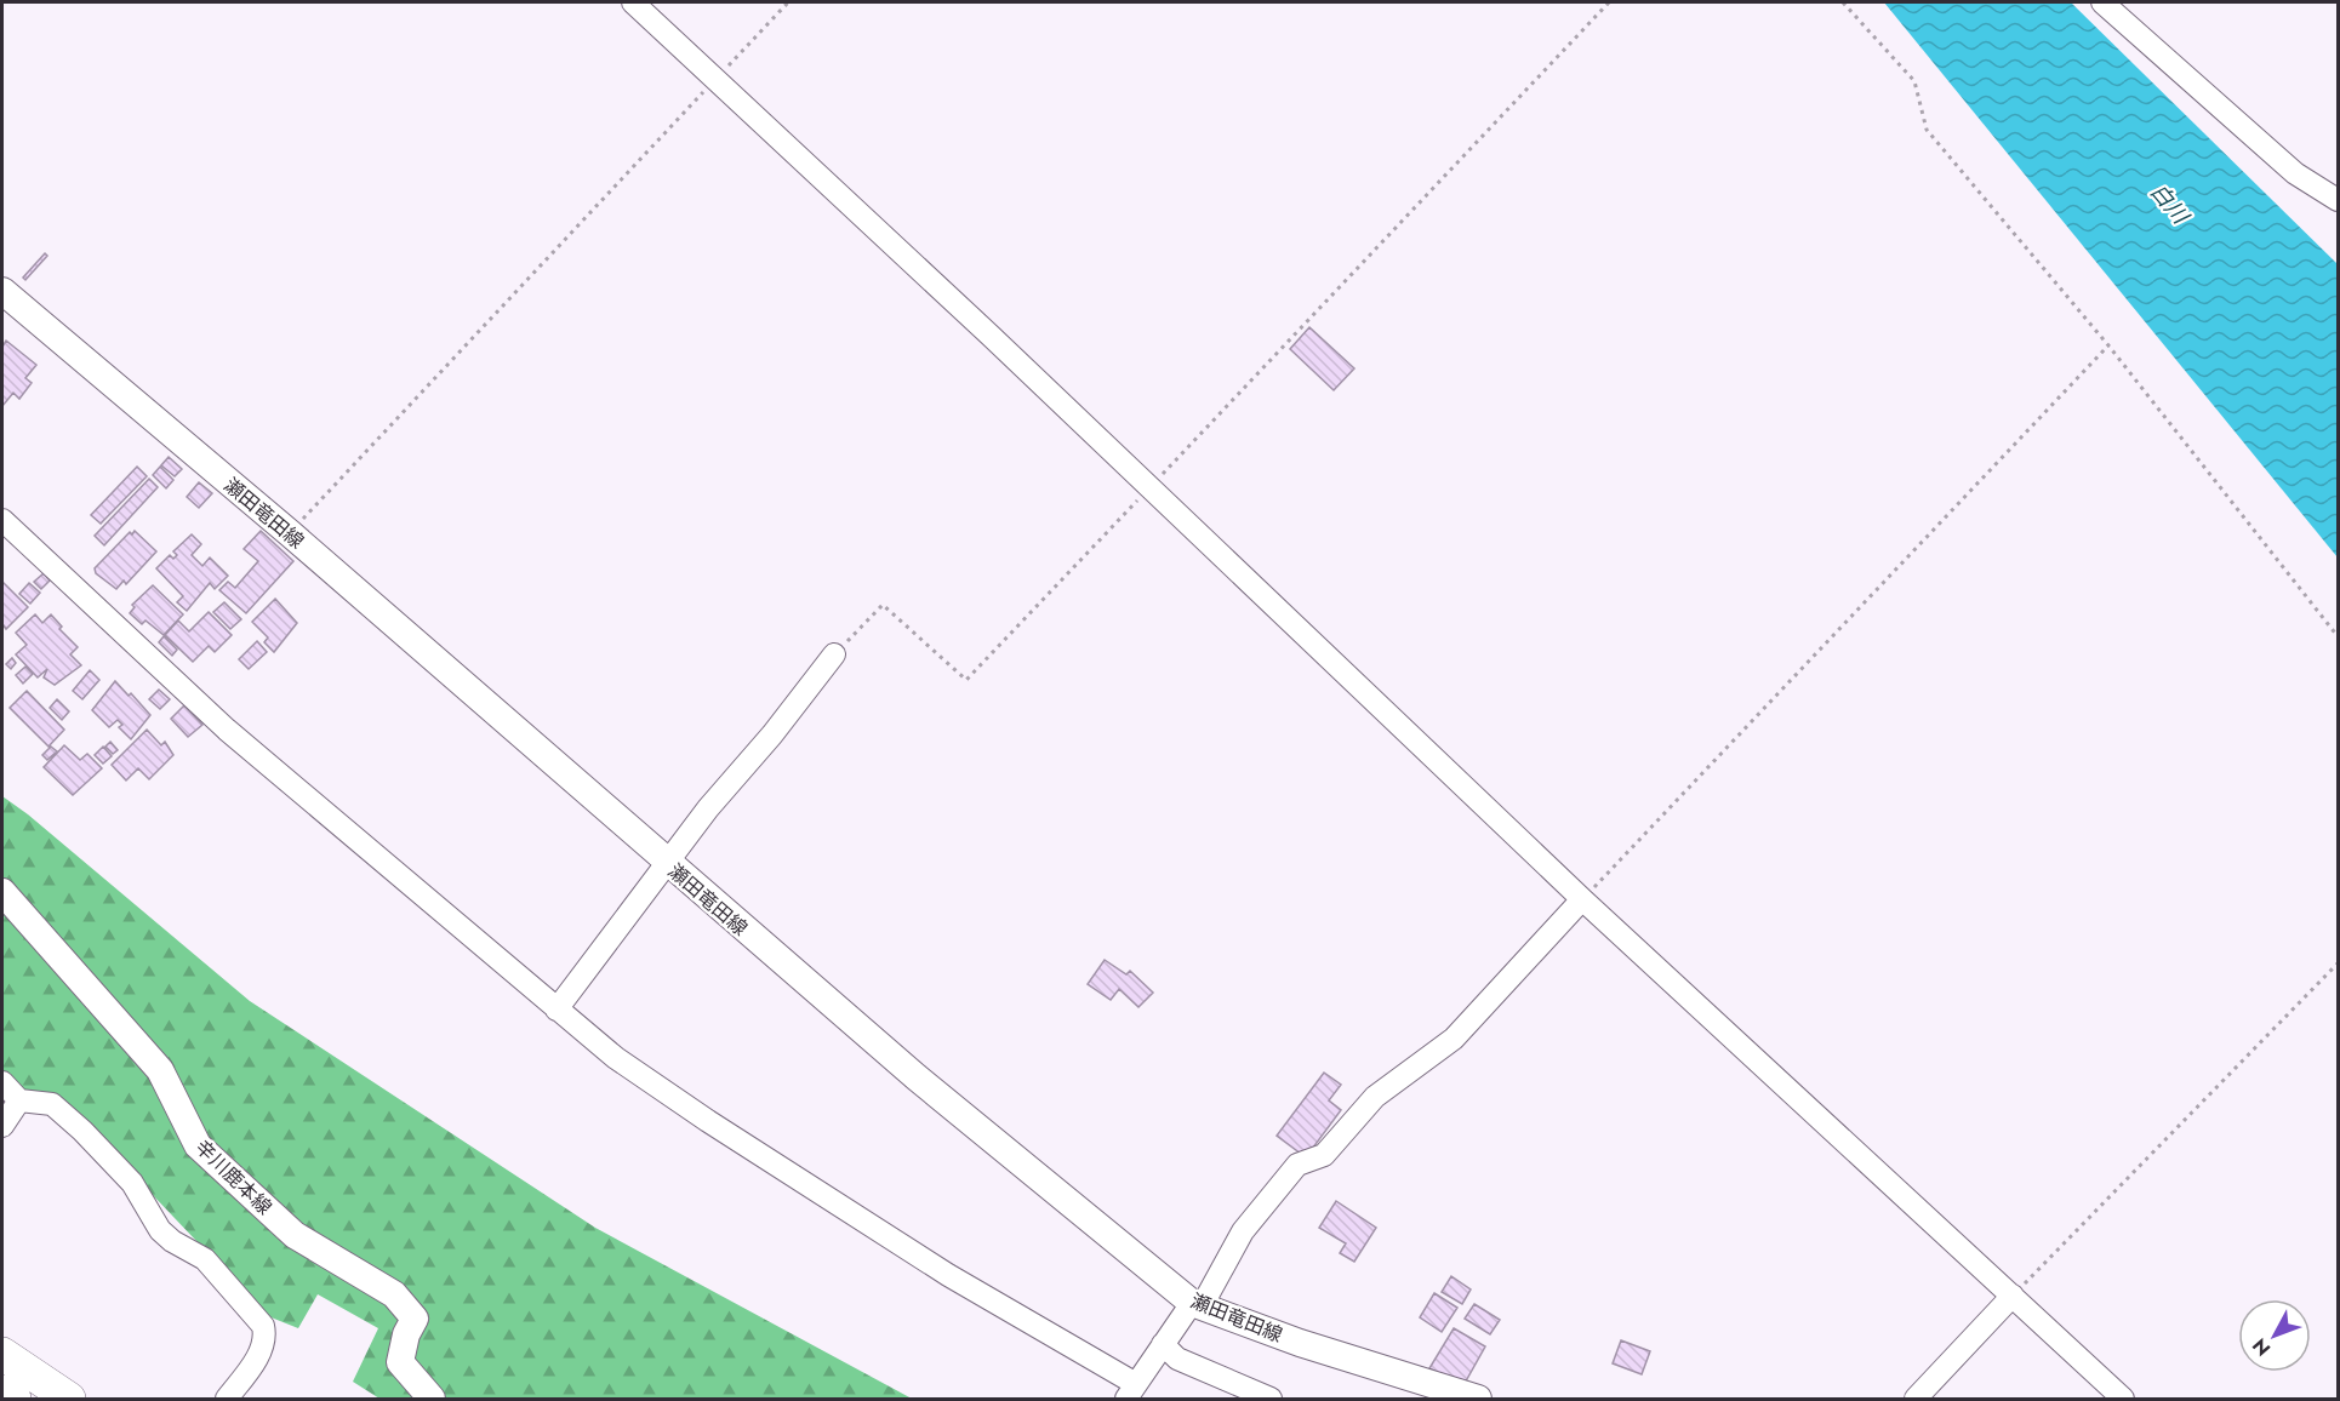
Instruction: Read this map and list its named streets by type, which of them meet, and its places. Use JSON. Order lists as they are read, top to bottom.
{
  "streets": {
    "main road": ["瀬田竜田線", "辛川鹿本線"]
  },
  "water": ["白川"],
  "north": "bottom left"
}
